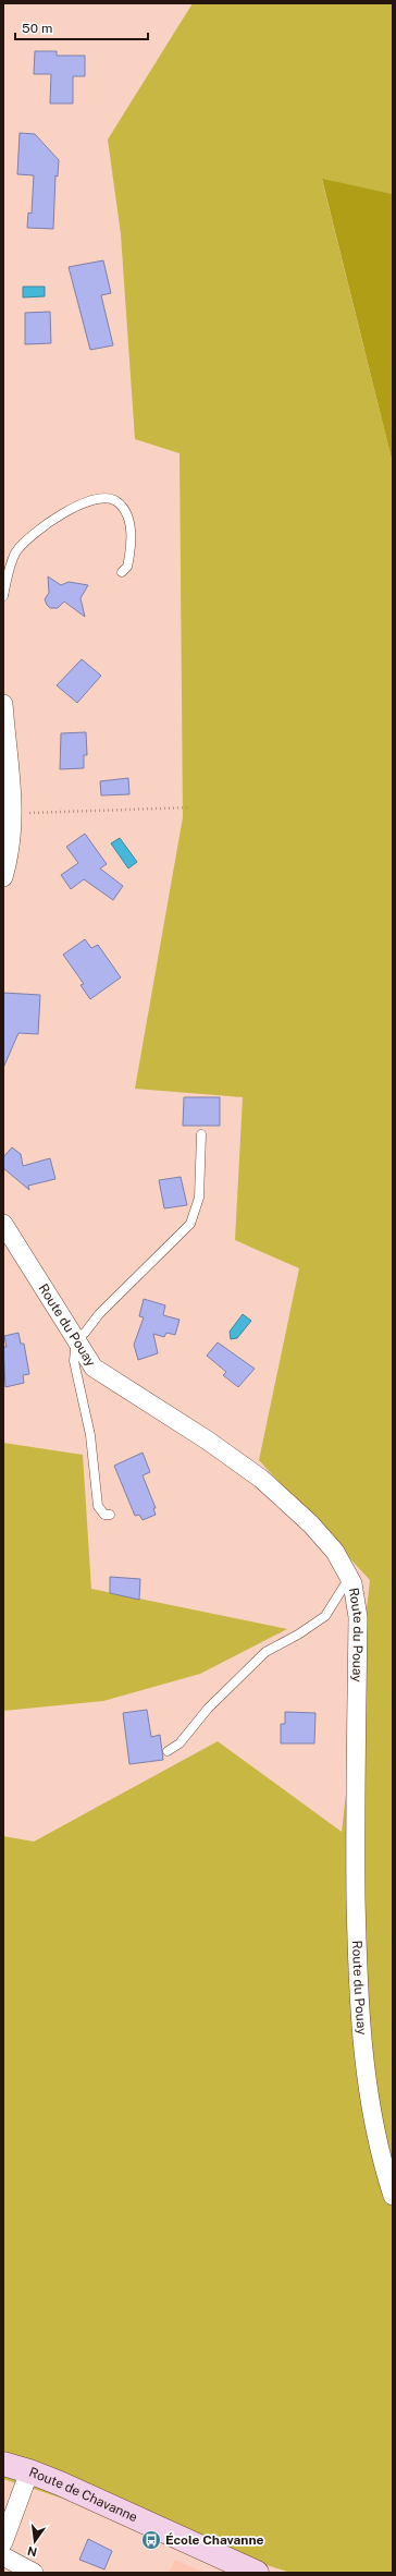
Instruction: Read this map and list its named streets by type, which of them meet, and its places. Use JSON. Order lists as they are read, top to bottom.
{
  "streets": {
    "main road": ["Route de Chavanne"],
    "street": ["Route du Pouay"]
  },
  "places": {
    "bus stop": ["École Chavanne"]
  },
  "scale_bar": "50 m",
  "north": "bottom"
}
